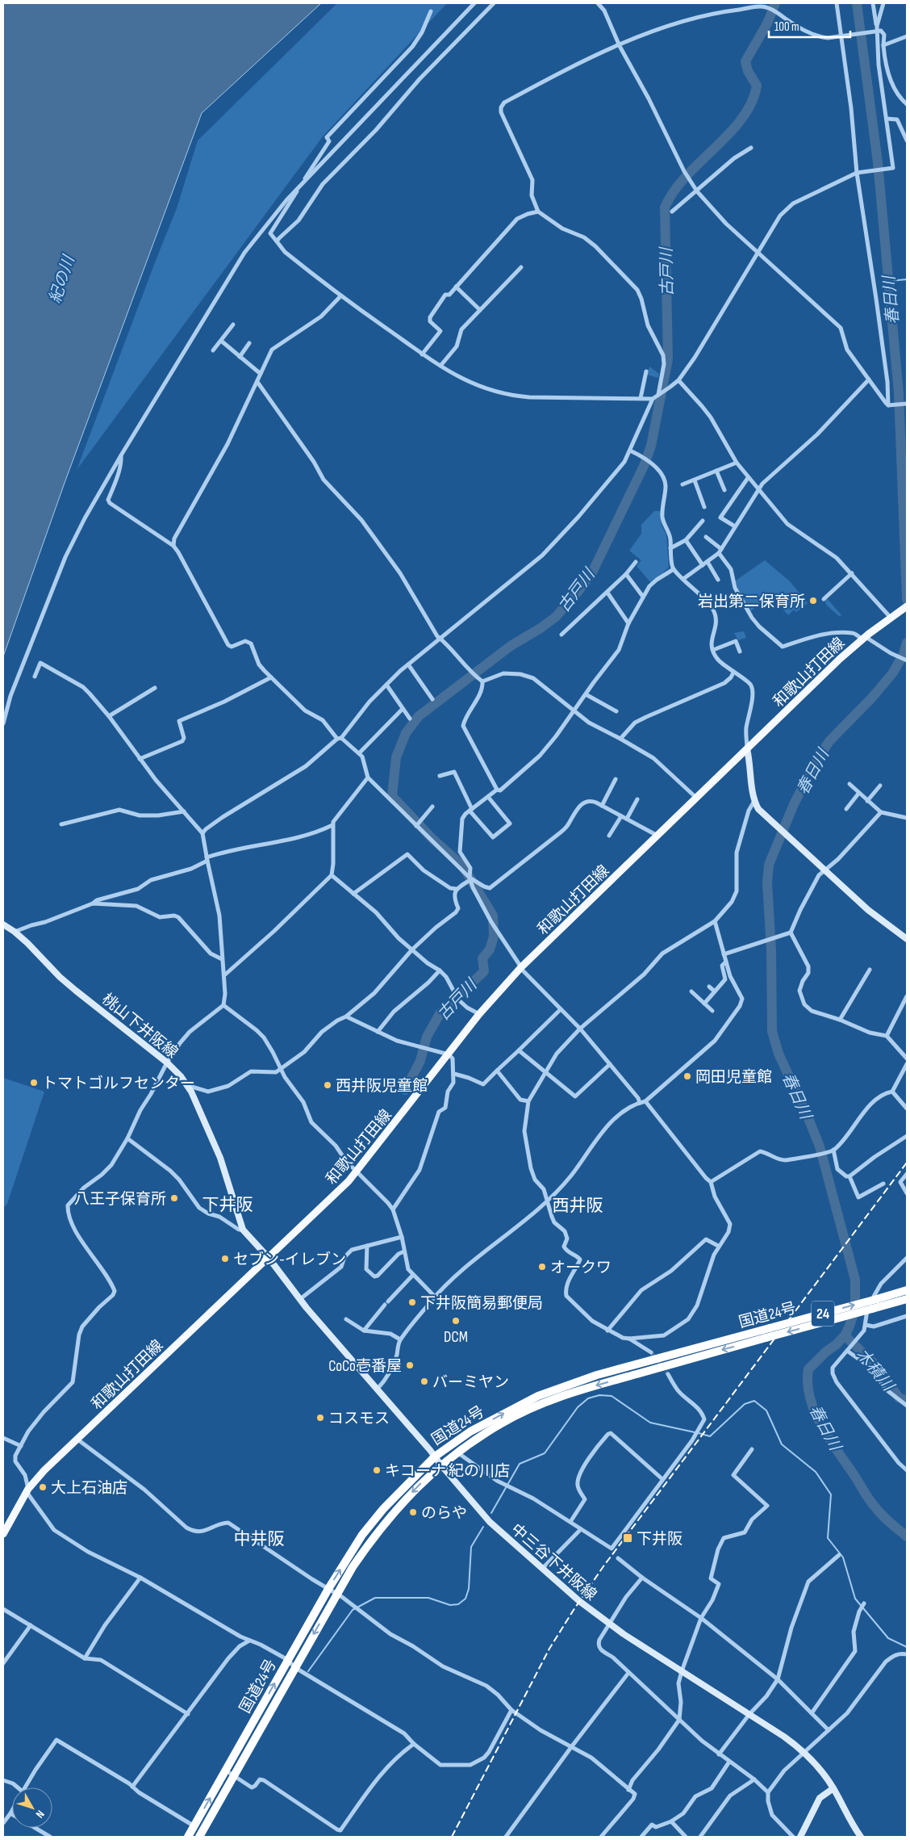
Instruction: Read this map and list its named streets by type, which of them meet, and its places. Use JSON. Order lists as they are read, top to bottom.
{
  "streets": {
    "highway": ["24", "国道24号"],
    "main road": ["和歌山打田線", "桃山下井阪線", "中三谷下井阪線"]
  },
  "crossings": [
    ["和歌山打田線", "桃山下井阪線"],
    ["和歌山打田線", "中三谷下井阪線"],
    ["桃山下井阪線", "中三谷下井阪線"],
    ["国道24号", "中三谷下井阪線"]
  ],
  "districts": ["下井阪", "西井阪", "中井阪"],
  "water": [
    "古戸川",
    "紀の川",
    "春日川",
    "木積川"
  ],
  "places": {
    "other": [
      "岩出第二保育所",
      "岡田児童館",
      "トマトゴルフセンター",
      "西井阪児童館",
      "八王子保育所",
      "セブン-イレブン",
      "オークワ",
      "下井阪簡易郵便局",
      "DCM",
      "CoCo壱番屋",
      "バーミヤン",
      "コスモス",
      "キコーナ 紀の川店",
      "大上石油店",
      "のらや"
    ],
    "transit": ["下井阪"]
  },
  "scale_bar": "100 m",
  "north": "bottom right"
}
